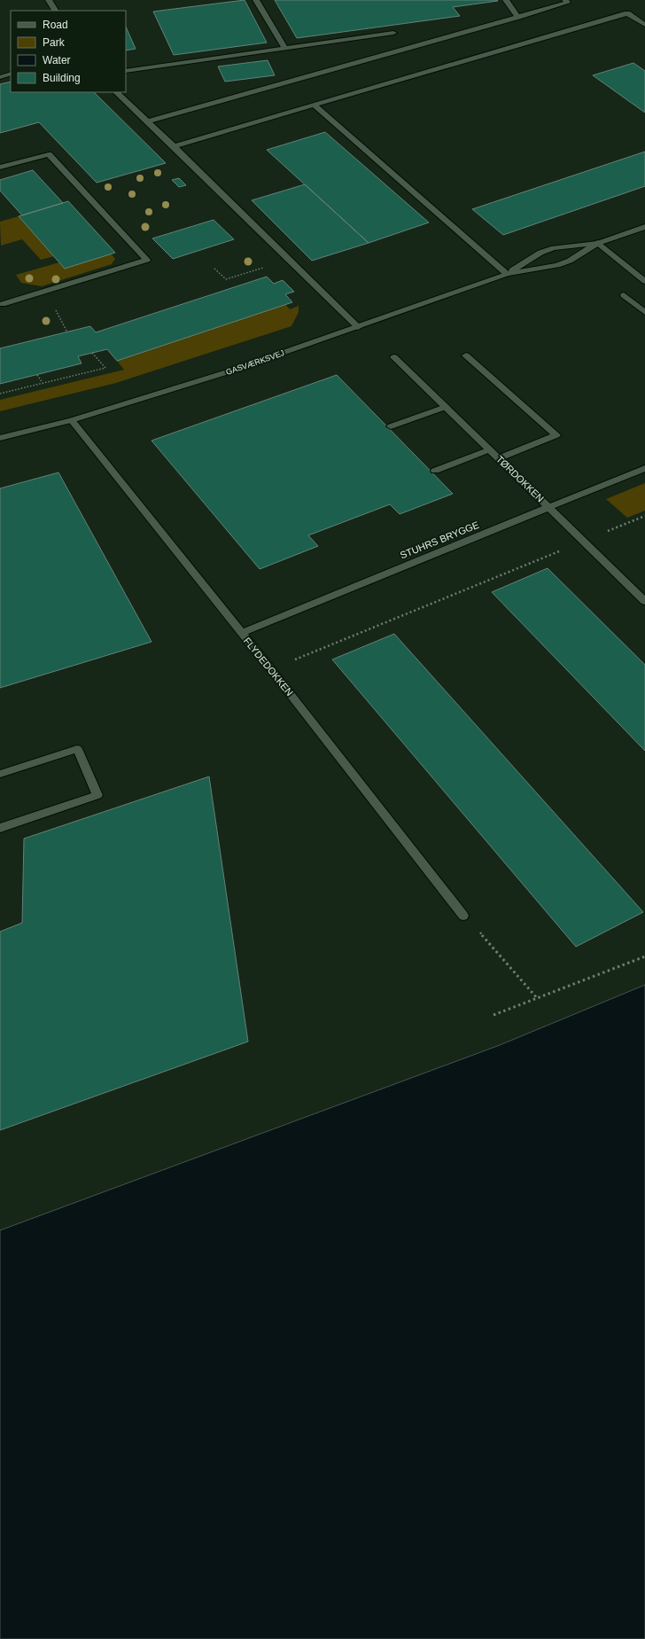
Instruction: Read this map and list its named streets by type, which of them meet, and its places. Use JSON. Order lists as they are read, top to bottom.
{
  "streets": {
    "street": [
      "GASVÆRKSVEJ",
      "TØRDOKKEN",
      "STUHRS BRYGGE",
      "FLYDEDOKKEN"
    ]
  },
  "crossings": [
    ["GASVÆRKSVEJ", "FLYDEDOKKEN"],
    ["TØRDOKKEN", "STUHRS BRYGGE"],
    ["STUHRS BRYGGE", "FLYDEDOKKEN"]
  ],
  "legend": [
    "Road",
    "Park",
    "Water",
    "Building"
  ]
}
